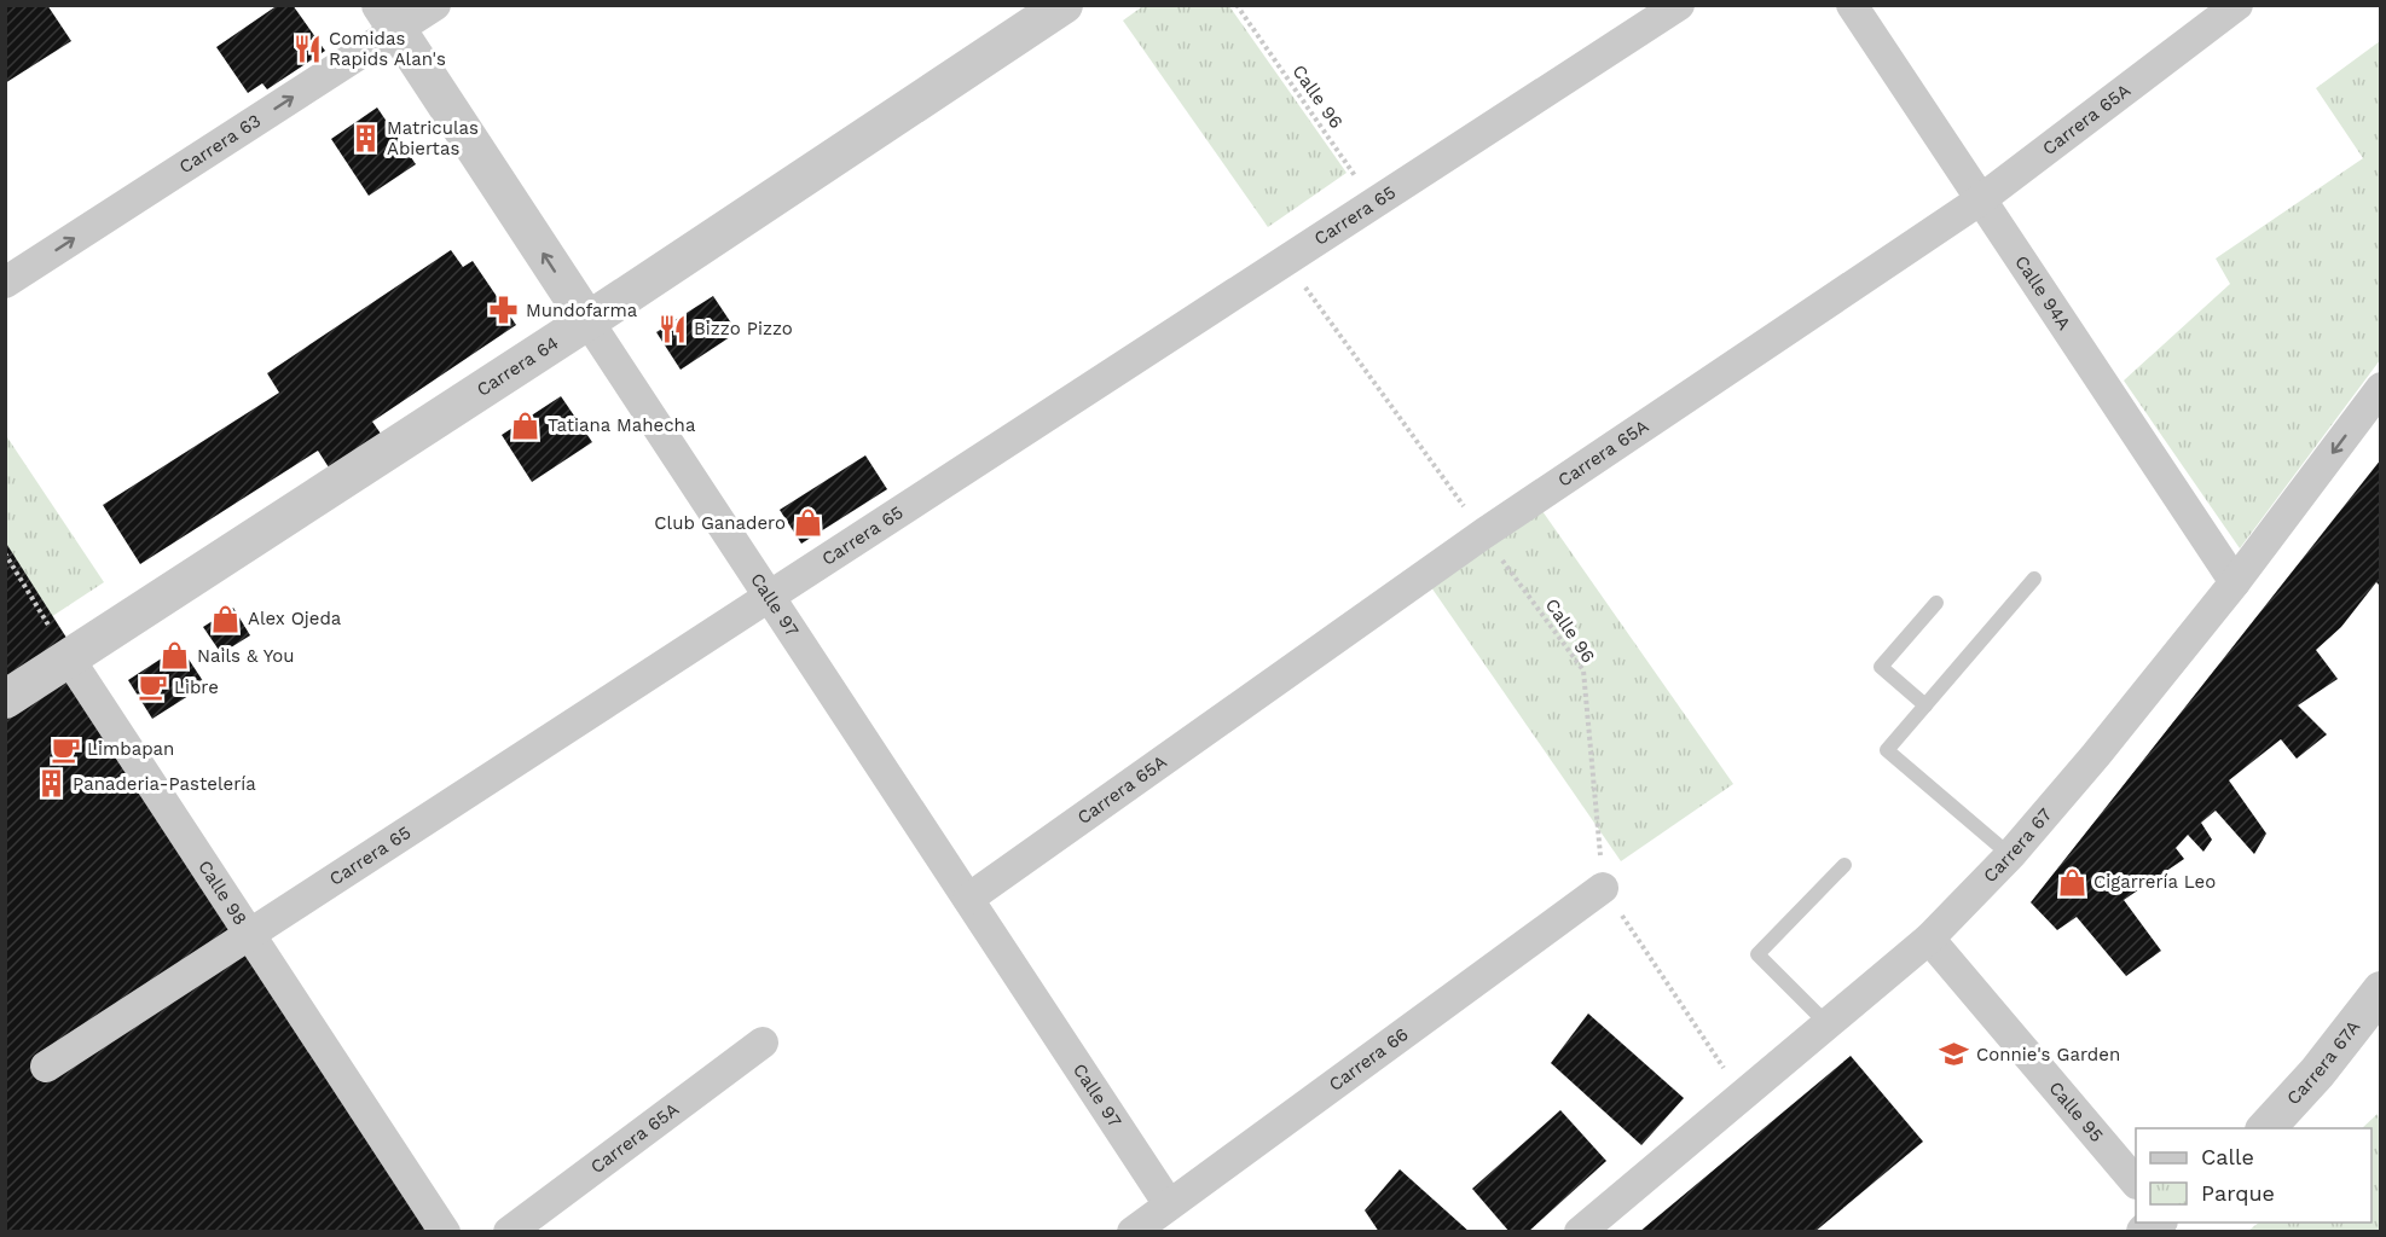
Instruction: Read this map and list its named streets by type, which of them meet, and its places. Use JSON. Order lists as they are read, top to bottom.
{
  "streets": {
    "street": [
      "Carrera 65A",
      "Carrera 63",
      "Carrera 65",
      "Calle 94A",
      "Carrera 64",
      "Calle 97",
      "Carrera 67",
      "Calle 98",
      "Carrera 66",
      "Carrera 67A",
      "Calle 95"
    ],
    "path": ["Calle 96"]
  },
  "crossings": [
    ["Calle 96", "Carrera 65A"],
    ["Calle 96", "Carrera 65"],
    ["Calle 96", "Carrera 67"],
    ["Calle 96", "Carrera 66"],
    ["Carrera 65A", "Calle 94A"],
    ["Carrera 65A", "Calle 97"],
    ["Carrera 63", "Calle 97"],
    ["Carrera 65", "Calle 97"],
    ["Carrera 65", "Calle 98"],
    ["Calle 94A", "Carrera 67"],
    ["Carrera 64", "Calle 97"],
    ["Carrera 64", "Calle 98"],
    ["Calle 97", "Carrera 66"],
    ["Carrera 67", "Calle 95"]
  ],
  "one_way": ["Carrera 63"],
  "places": {
    "restaurant": ["Comidas Rapids Alan's", "Bizzo Pizzo"],
    "building": ["Matriculas Abiertas", "Panaderia-Pastelería"],
    "pharmacy": ["Mundofarma"],
    "shop": [
      "Tatiana Mahecha",
      "Club Ganadero",
      "Alex Ojeda",
      "Nails & You",
      "Cigarrería Leo"
    ],
    "cafe": ["Libre", "Limbapan"],
    "school or university": ["Connie's Garden"]
  },
  "legend": ["Calle", "Parque"]
}
